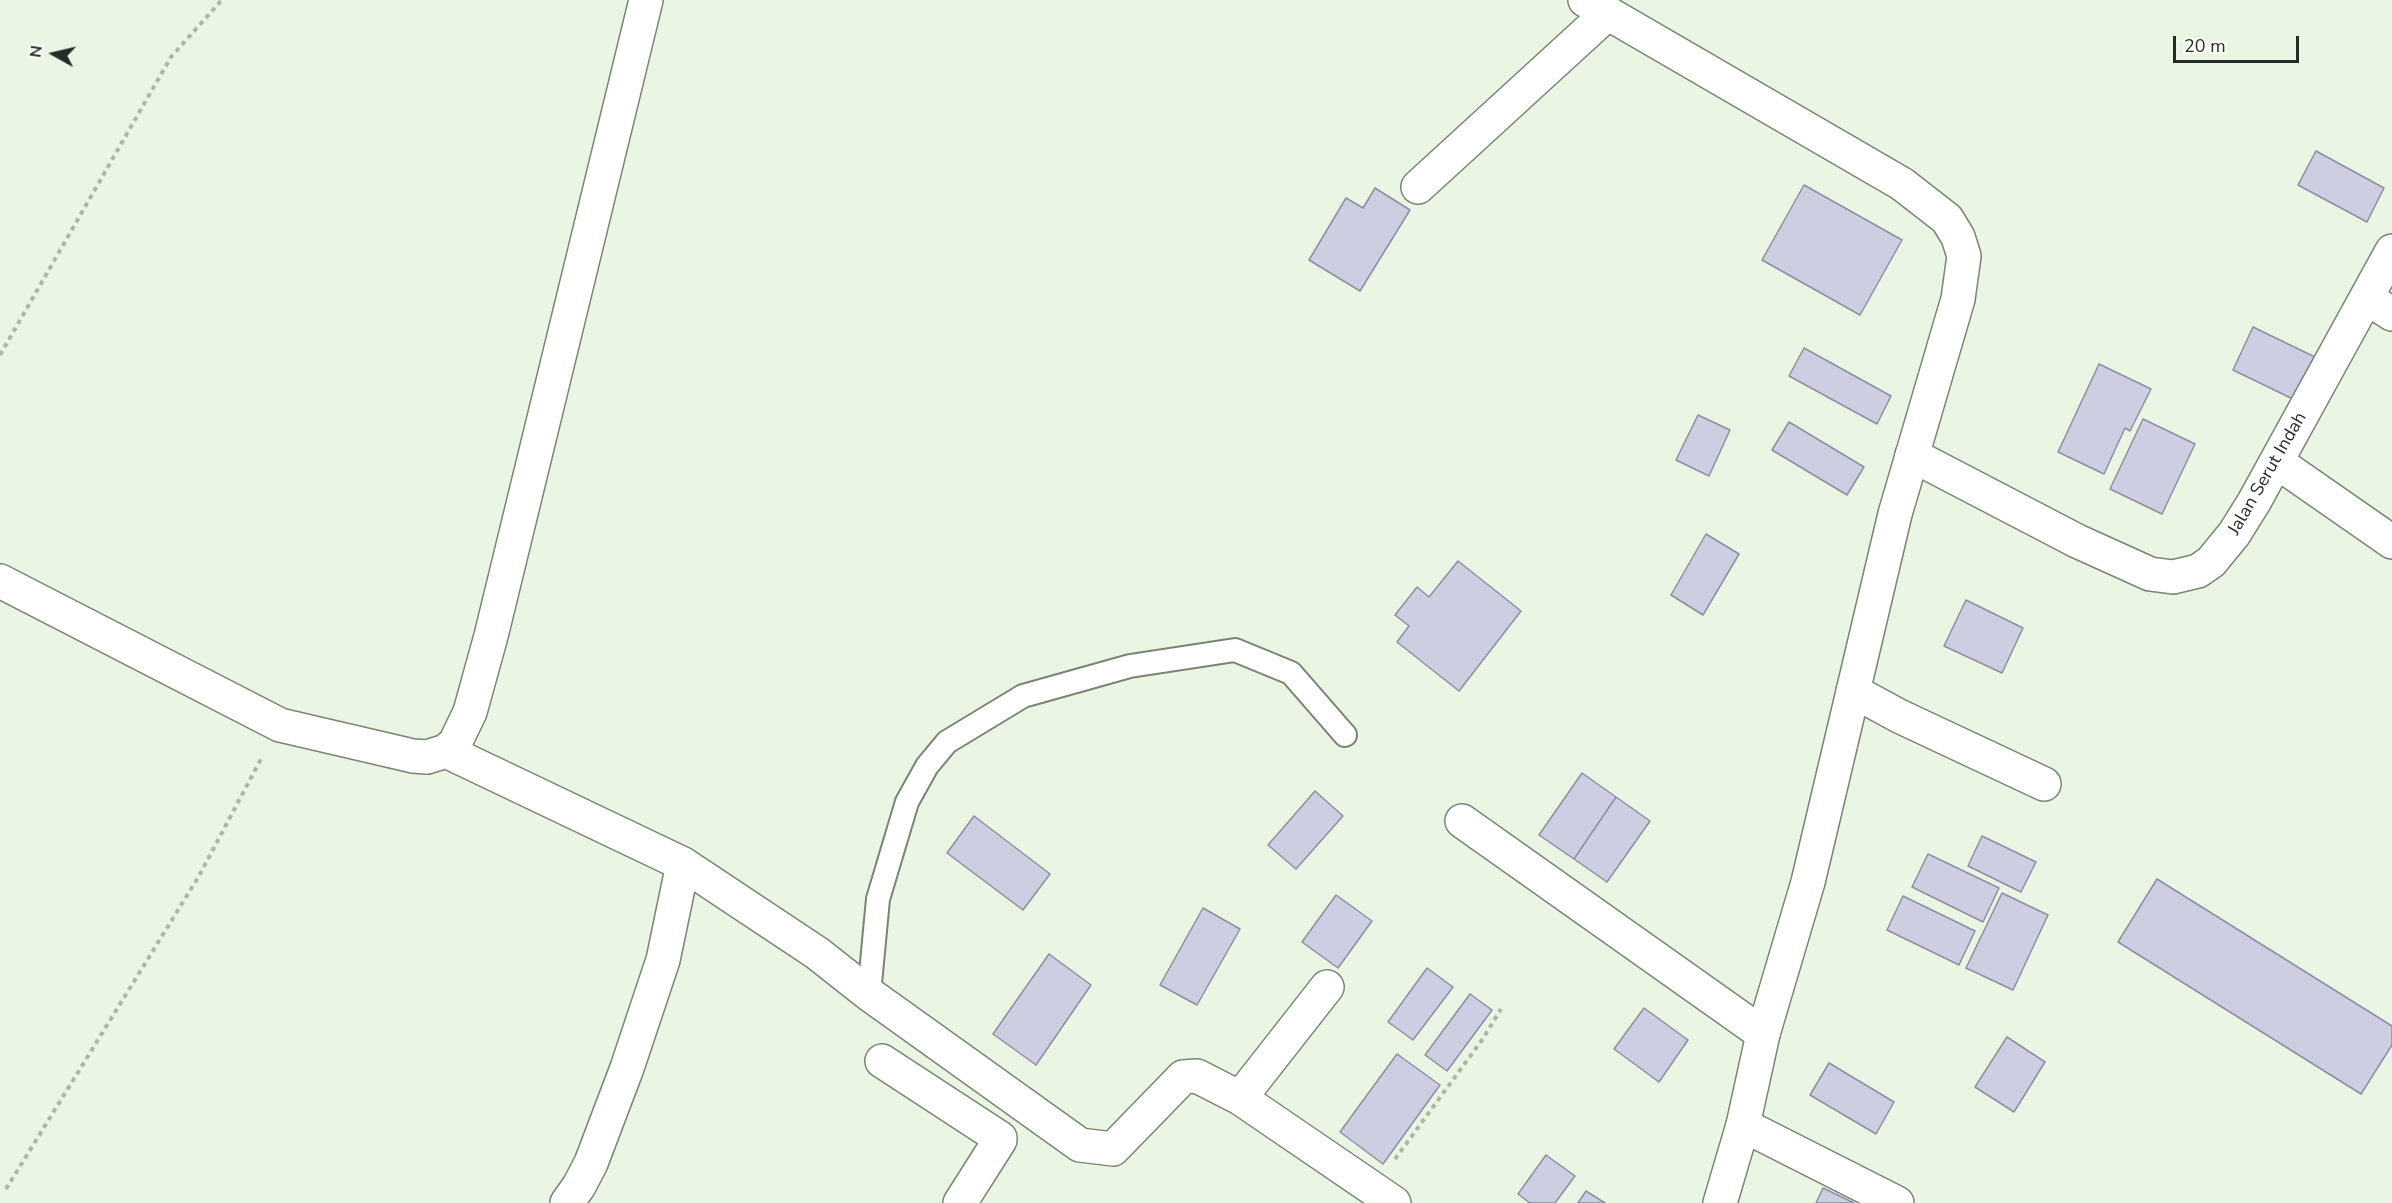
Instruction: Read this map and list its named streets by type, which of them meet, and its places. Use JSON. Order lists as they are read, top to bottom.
{
  "streets": {
    "street": ["Jalan Serut Indah"]
  },
  "scale_bar": "20 m",
  "north": "left"
}
